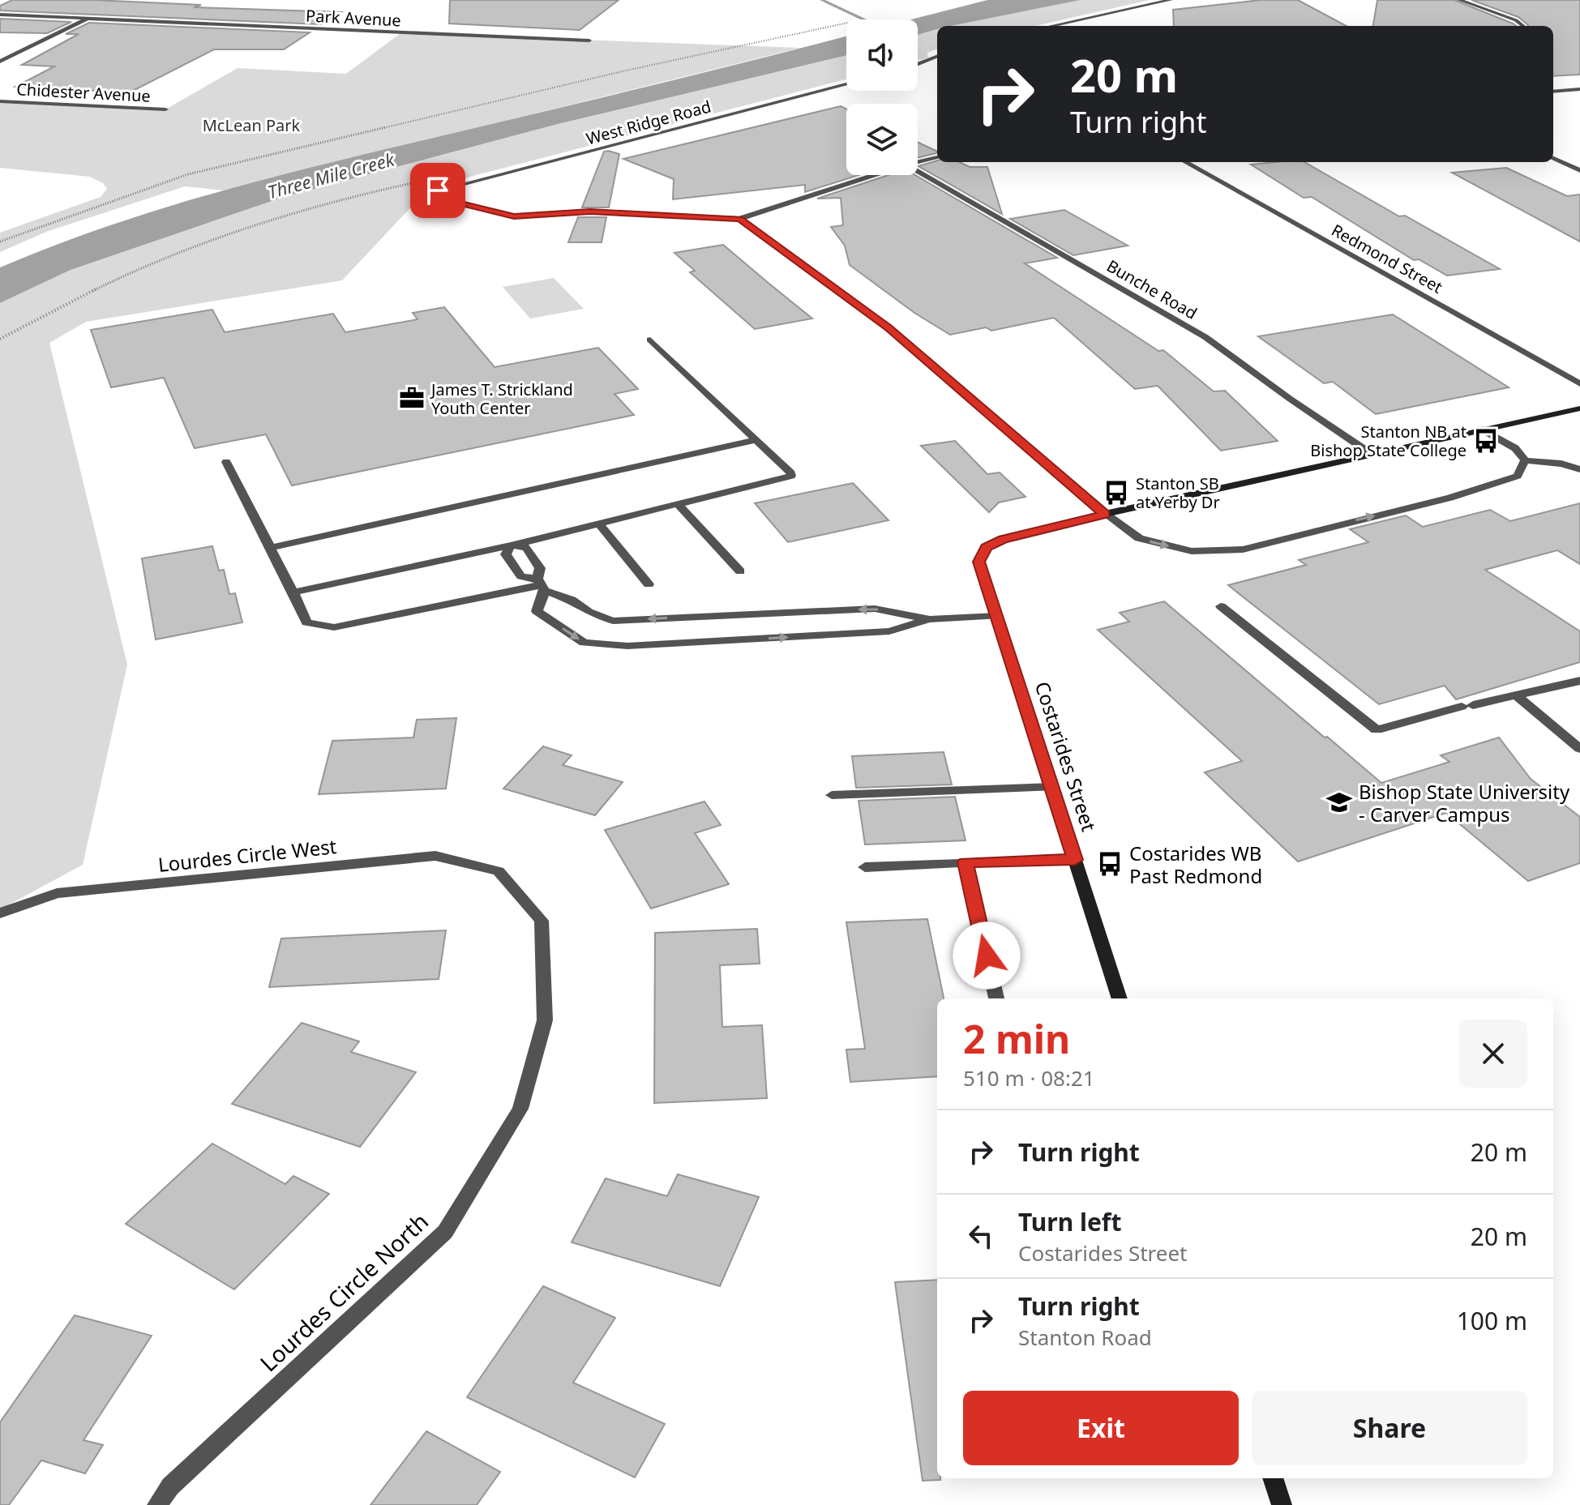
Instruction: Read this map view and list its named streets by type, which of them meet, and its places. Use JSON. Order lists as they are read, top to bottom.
{
  "streets": {
    "street": [
      "Park Avenue",
      "Chidester Avenue",
      "West Ridge Road",
      "Redmond Street",
      "Bunche Road",
      "Costarides Street",
      "Lourdes Circle West",
      "Lourdes Circle North"
    ]
  },
  "crossings": [
    ["Lourdes Circle West", "Lourdes Circle North"]
  ],
  "water": ["Three Mile Creek"],
  "parks": ["McLean Park"],
  "places": {
    "office": ["James T. Strickland Youth Center"],
    "bus stop": ["Stanton NB at Bishop State College", "Stanton SB at Yerby Dr", "Costarides WB Past Redmond"],
    "school or university": ["Bishop State University - Carver Campus"]
  },
  "page": {
    "turn": ["20 m", "Turn right"],
    "heading": ["2 min", "510 m · 08:21"],
    "list": [
      {
        "name": "Turn right",
        "value": "20 m"
      },
      {
        "name": "Turn left",
        "note": "Costarides Street",
        "value": "20 m"
      },
      {
        "name": "Turn right",
        "note": "Stanton Road",
        "value": "100 m"
      }
    ],
    "buttons": ["Exit", "Share"]
  }
}
